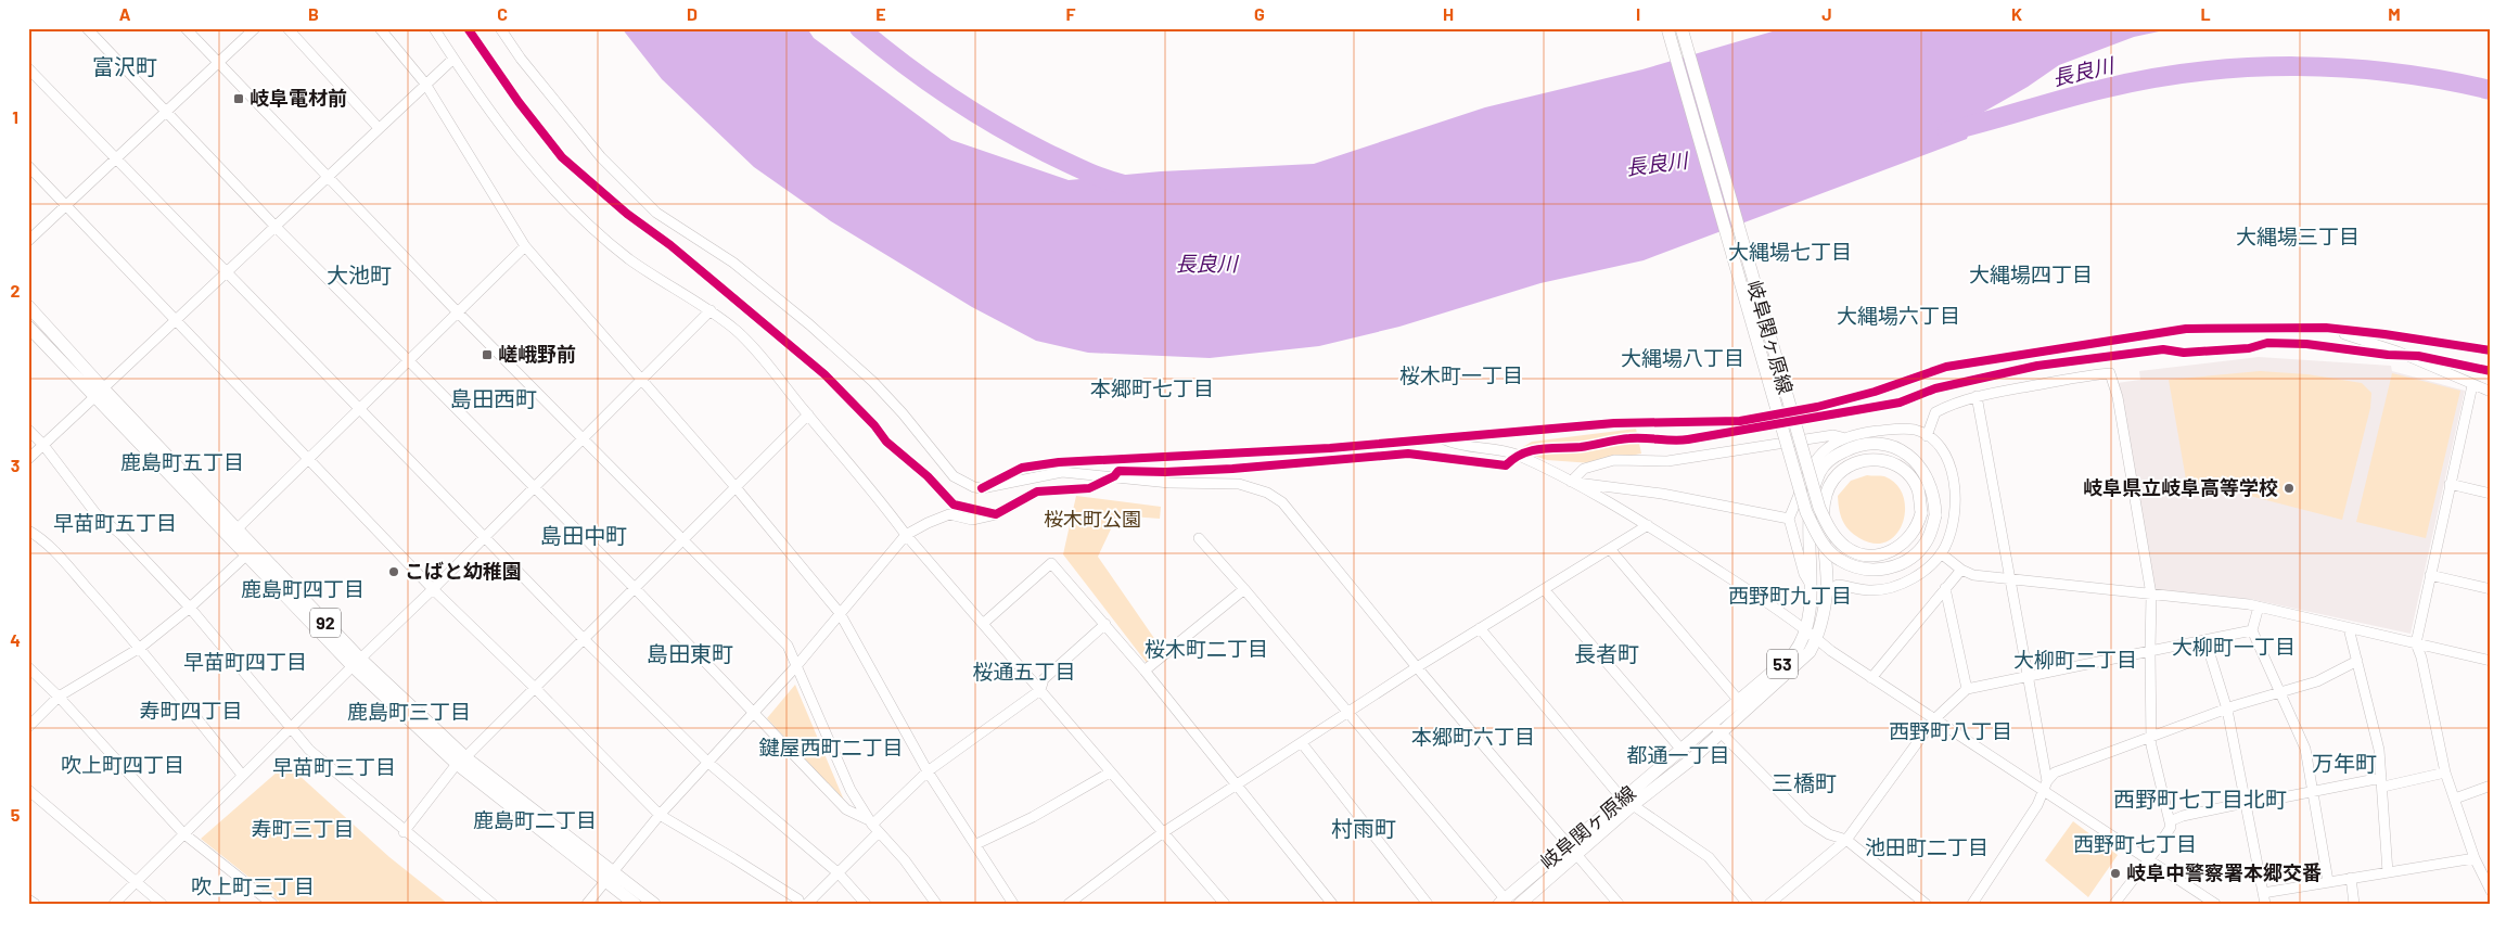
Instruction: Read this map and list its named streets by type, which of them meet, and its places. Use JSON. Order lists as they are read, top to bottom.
{
  "streets": {
    "main road": ["岐阜関ヶ原線", "92", "53"]
  },
  "districts": [
    "富沢町",
    "大縄場三丁目",
    "大縄場七丁目",
    "大縄場四丁目",
    "大池町",
    "大縄場六丁目",
    "大縄場八丁目",
    "桜木町一丁目",
    "本郷町七丁目",
    "島田西町",
    "鹿島町五丁目",
    "早苗町五丁目",
    "島田中町",
    "鹿島町四丁目",
    "西野町九丁目",
    "大柳町一丁目",
    "桜木町二丁目",
    "島田東町",
    "長者町",
    "大柳町二丁目",
    "早苗町四丁目",
    "桜通五丁目",
    "寿町四丁目",
    "鹿島町三丁目",
    "西野町八丁目",
    "本郷町六丁目",
    "鍵屋西町二丁目",
    "都通一丁目",
    "万年町",
    "吹上町四丁目",
    "早苗町三丁目",
    "三橋町",
    "西野町七丁目北町",
    "鹿島町二丁目",
    "寿町三丁目",
    "村雨町",
    "西野町七丁目",
    "池田町二丁目",
    "吹上町三丁目"
  ],
  "water": ["長良川"],
  "parks": ["桜木町公園"],
  "places": {
    "transit": ["岐阜電材前", "嵯峨野前"],
    "other": ["岐阜県立岐阜高等学校", "こばと幼稚園", "岐阜中警察署本郷交番"]
  },
  "grid": {
    "columns": [
      "A",
      "B",
      "C",
      "D",
      "E",
      "F",
      "G",
      "H",
      "I",
      "J",
      "K",
      "L",
      "M"
    ],
    "rows": [
      "1",
      "2",
      "3",
      "4",
      "5"
    ]
  }
}
